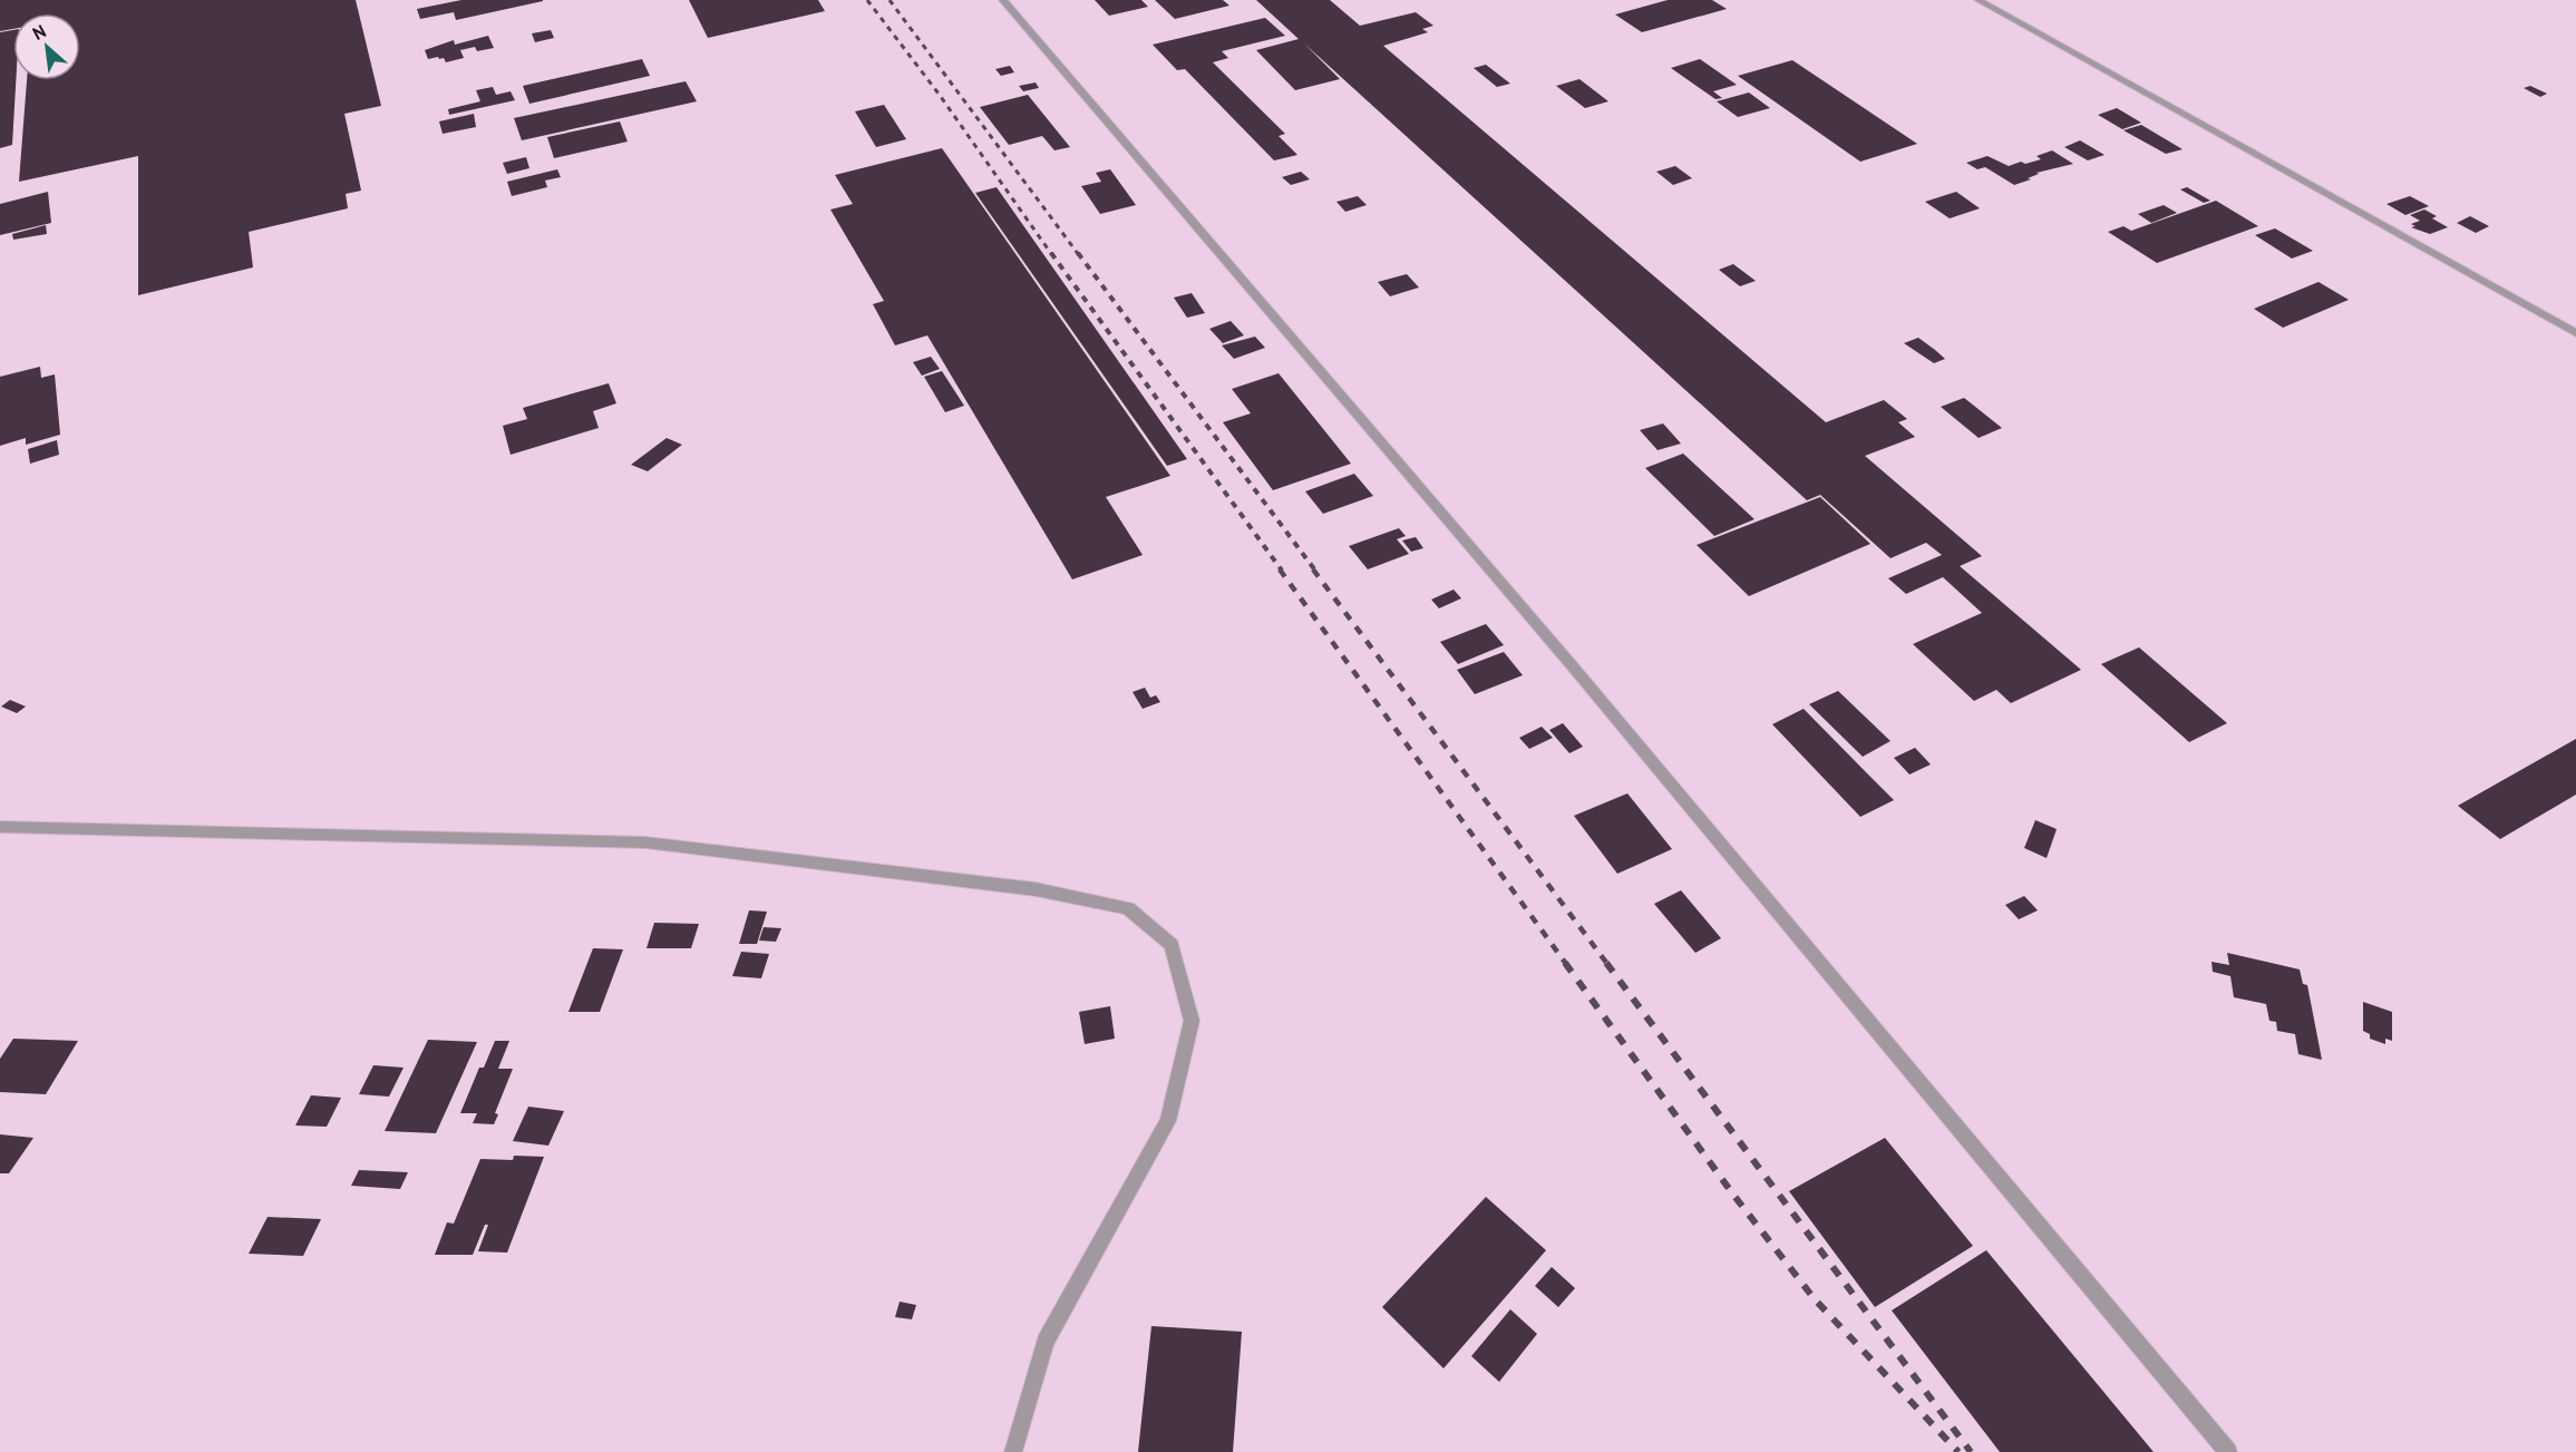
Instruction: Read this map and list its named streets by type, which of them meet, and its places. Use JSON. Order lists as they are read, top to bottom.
{
  "north": "top left"
}
